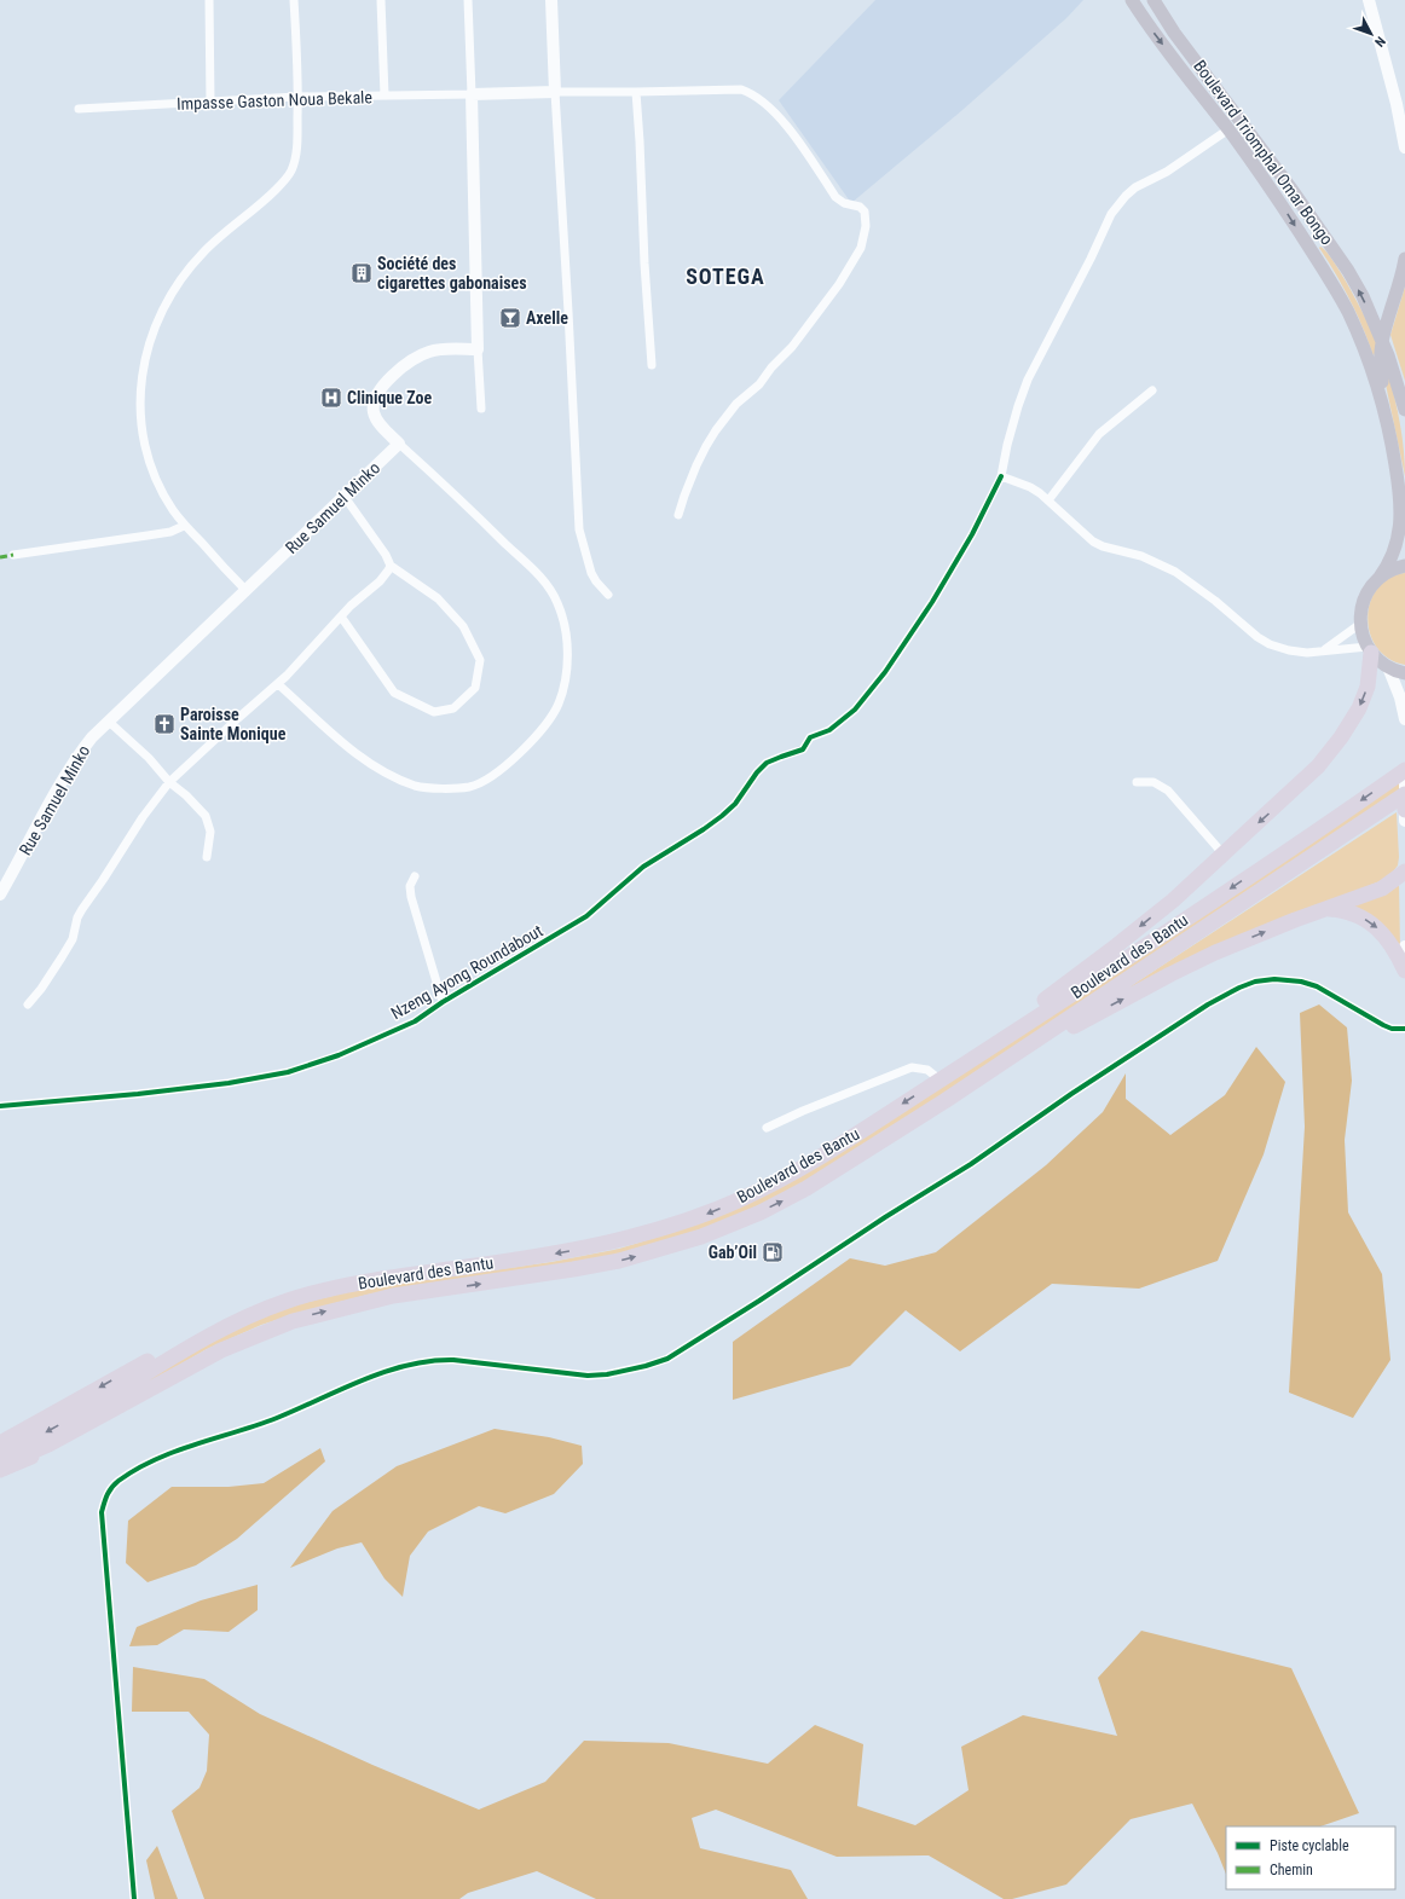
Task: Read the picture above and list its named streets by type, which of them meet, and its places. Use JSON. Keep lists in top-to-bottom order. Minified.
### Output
{"streets":{"highway":["Boulevard des Bantu"],"main road":["Boulevard Triomphal Omar Bongo"],"street":["Impasse Gaston Noua Bekale","Rue Samuel Minko","Nzeng Ayong Roundabout"]},"crossings":[["Boulevard Triomphal Omar Bongo","Nzeng Ayong Roundabout"]],"districts":["SOTEGA"],"places":{"building":["Société des cigarettes gabonaises"],"bar":["Axelle"],"hospital":["Clinique Zoe"],"church":["Paroisse Sainte Monique"],"fuel station":["Gab’Oil"]},"legend":["Piste cyclable","Chemin"],"north":"bottom right"}
